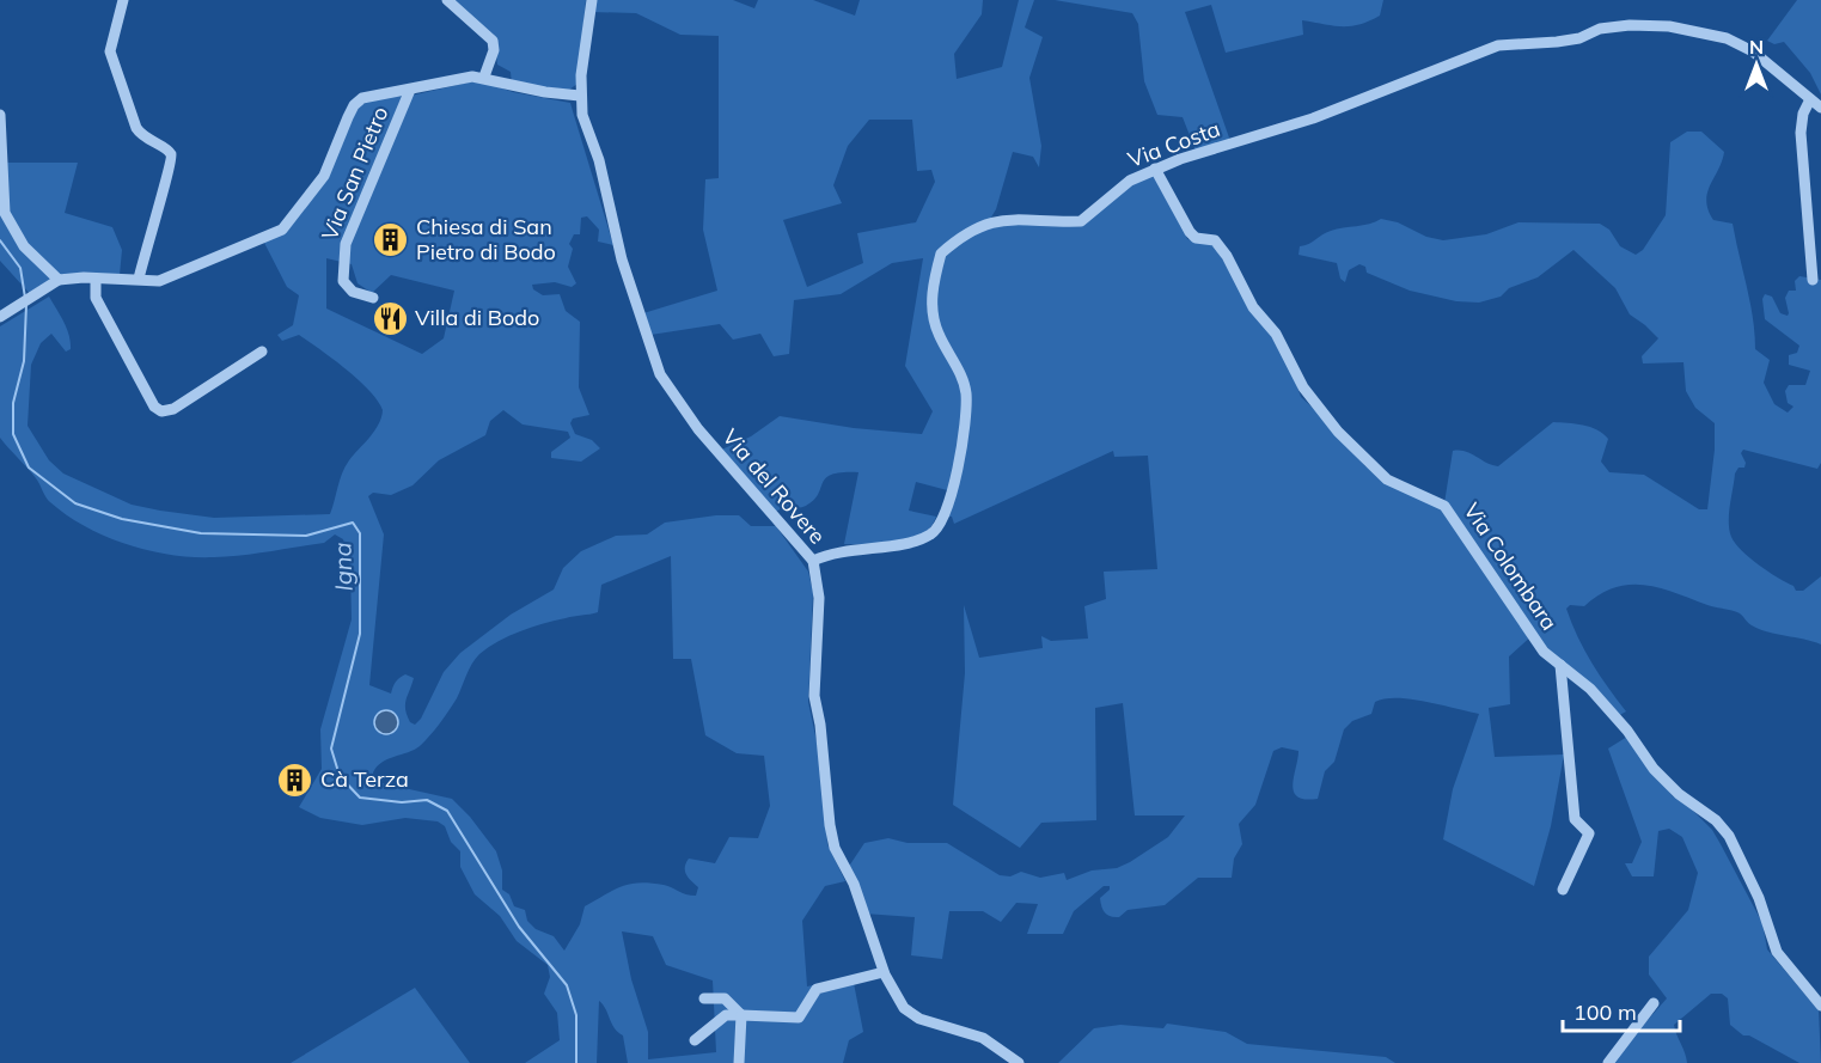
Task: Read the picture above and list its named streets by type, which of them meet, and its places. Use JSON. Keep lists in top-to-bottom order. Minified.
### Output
{"streets":{"street":["Via Costa","Via San Pietro","Via del Rovere","Via Colombara"]},"crossings":[["Via Costa","Via del Rovere"],["Via Costa","Via Colombara"],["Via San Pietro","Via del Rovere"]],"water":["Igna"],"places":{"building":["Chiesa di San Pietro di Bodo","Cà Terza"],"restaurant":["Villa di Bodo"]},"scale_bar":"100 m","north":"top"}
